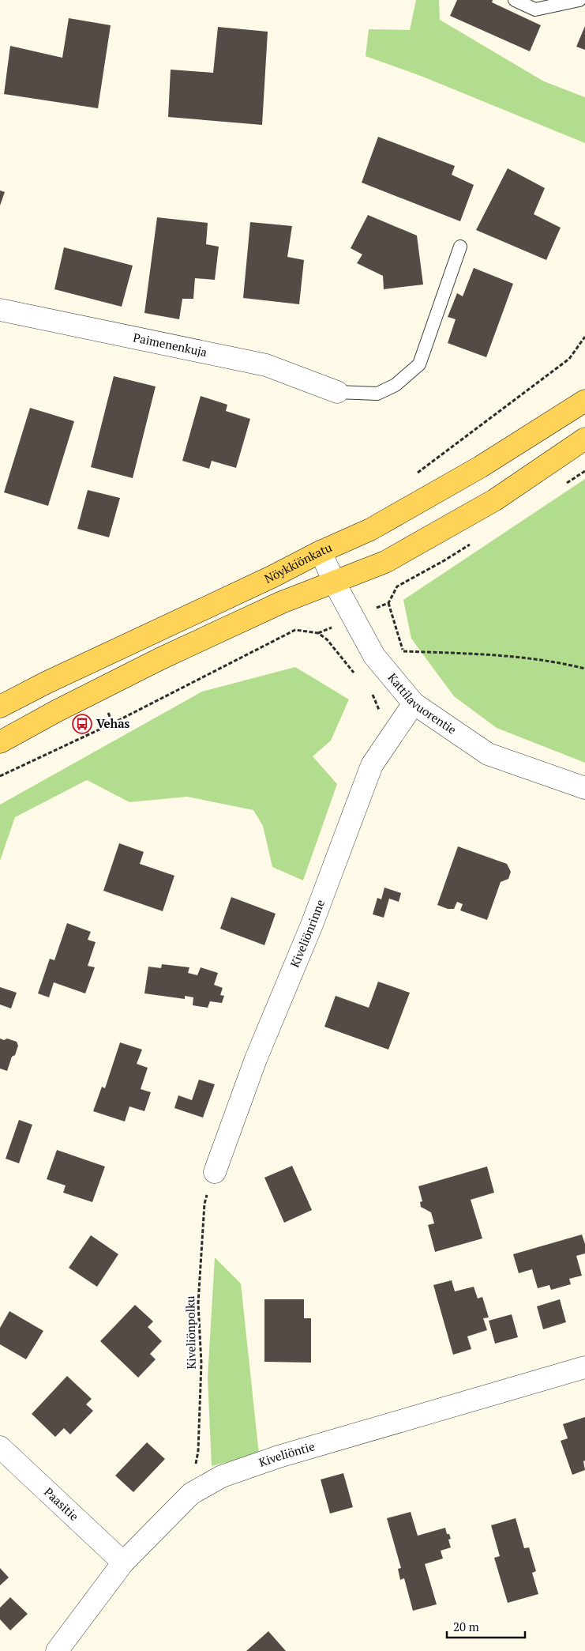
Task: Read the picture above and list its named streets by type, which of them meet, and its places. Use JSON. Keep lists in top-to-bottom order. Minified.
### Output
{"streets":{"main road":["Nöykkiönkatu"],"street":["Paimenenkuja","Kattilavuorentie","Kiveliönrinne","Kiveliöntie","Paasitie"],"path":["Kiveliönpolku"]},"crossings":[["Nöykkiönkatu","Kattilavuorentie"],["Kattilavuorentie","Kiveliönrinne"],["Kiveliönrinne","Kiveliönpolku"],["Kiveliönpolku","Kiveliöntie"],["Kiveliöntie","Paasitie"]],"places":{"bus stop":["Vehas"]},"scale_bar":"20 m"}
